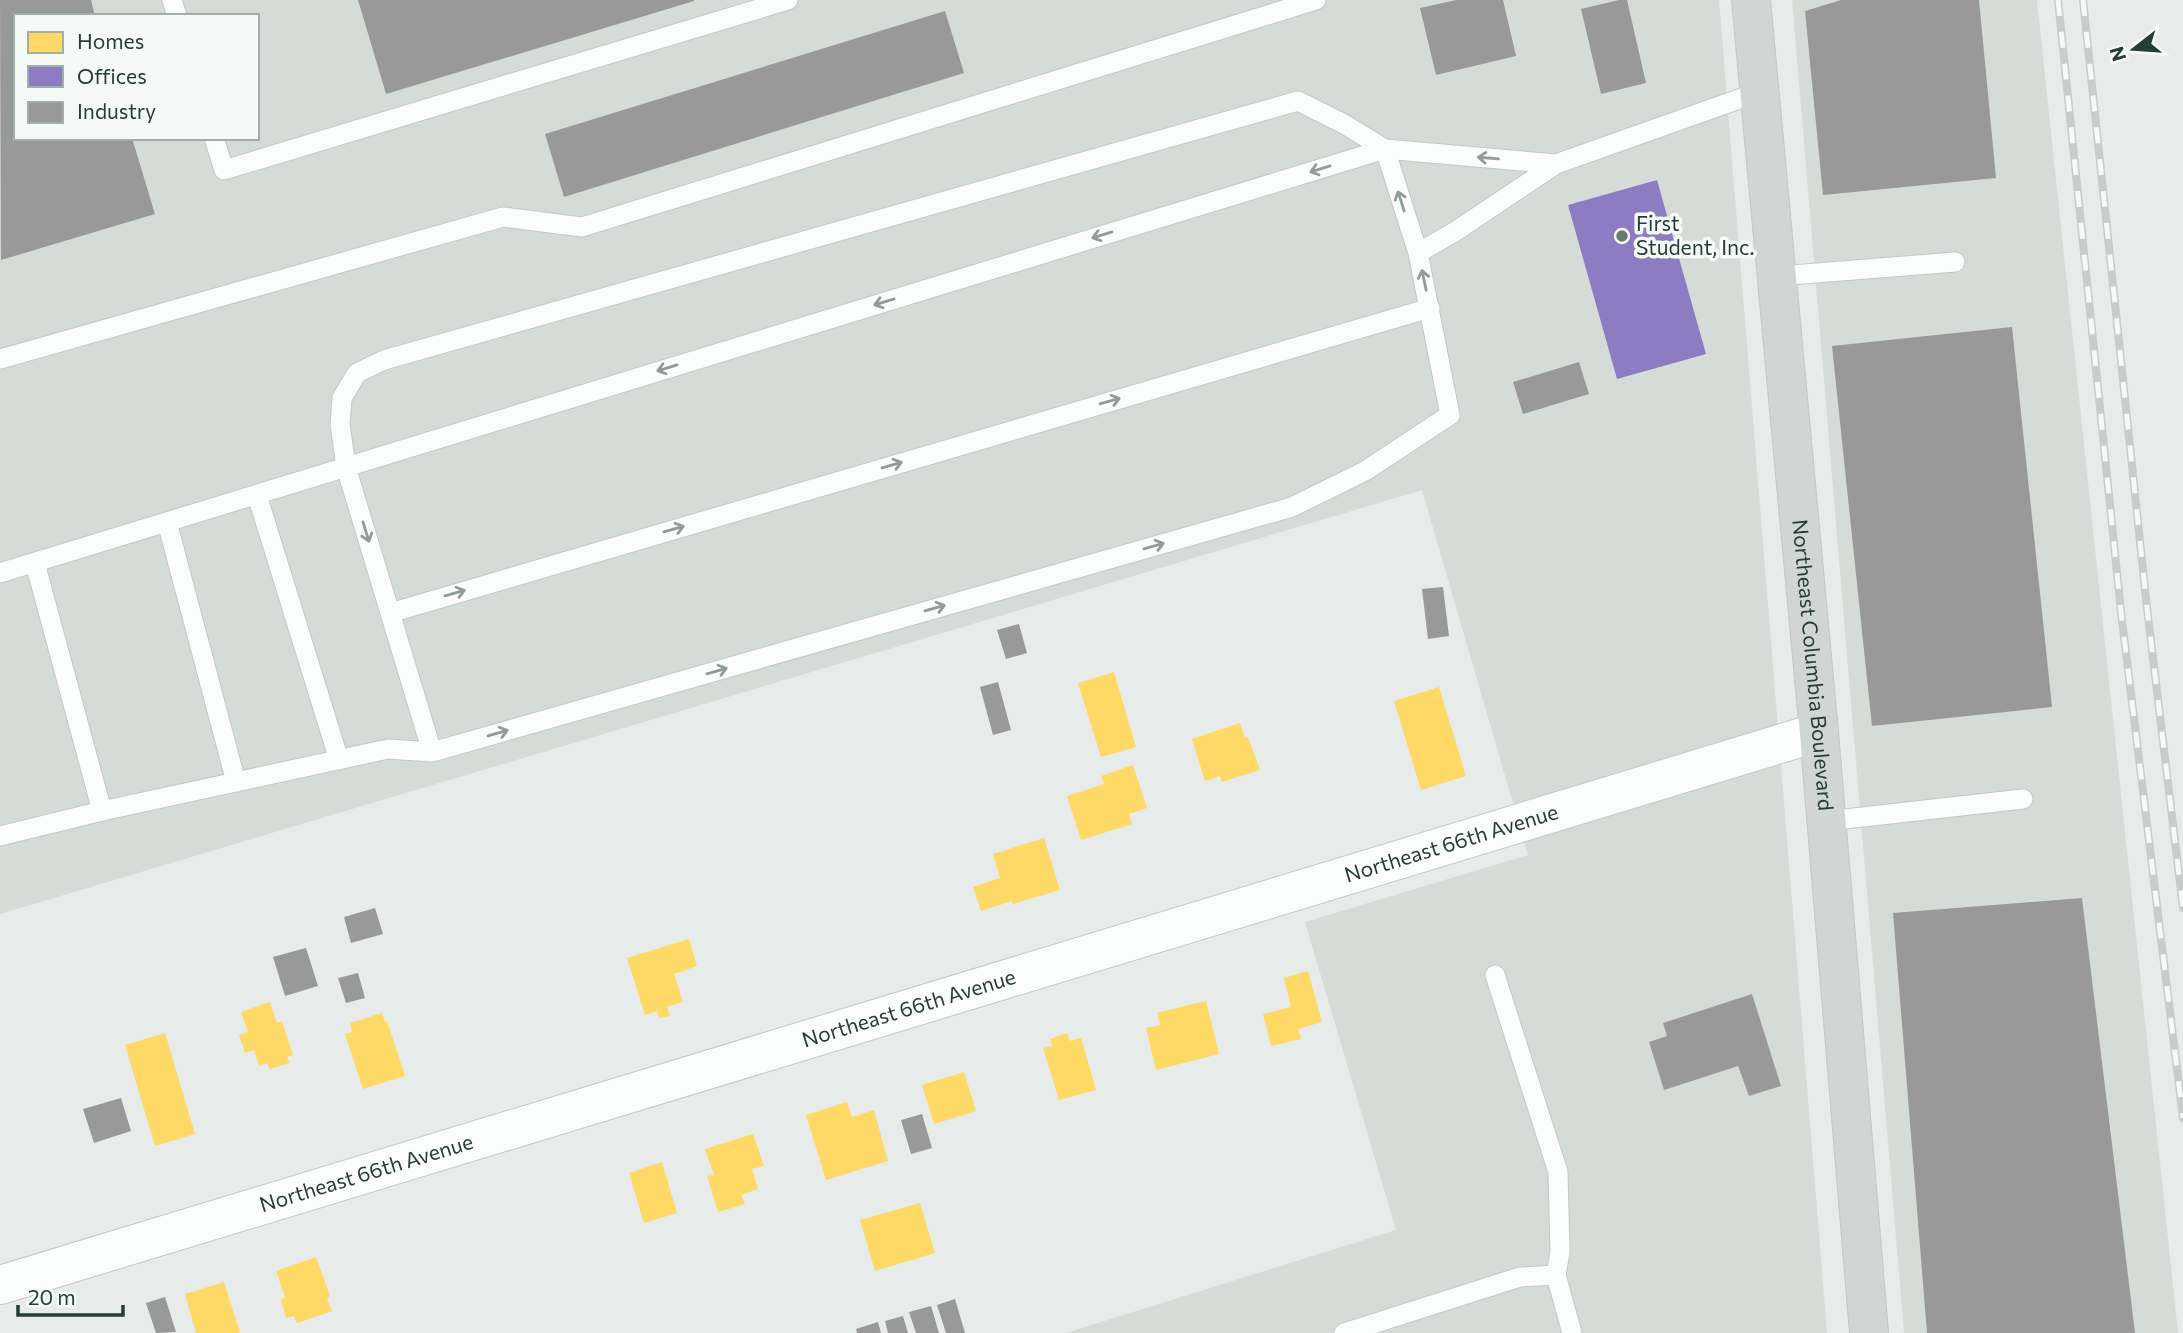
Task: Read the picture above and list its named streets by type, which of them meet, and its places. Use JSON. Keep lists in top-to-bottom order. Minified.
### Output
{"streets":{"main road":["Northeast Columbia Boulevard"],"street":["Northeast 66th Avenue"]},"crossings":[["Northeast Columbia Boulevard","Northeast 66th Avenue"]],"places":["First Student, Inc."],"legend":["Homes","Offices","Industry"],"scale_bar":"20 m","north":"left"}
